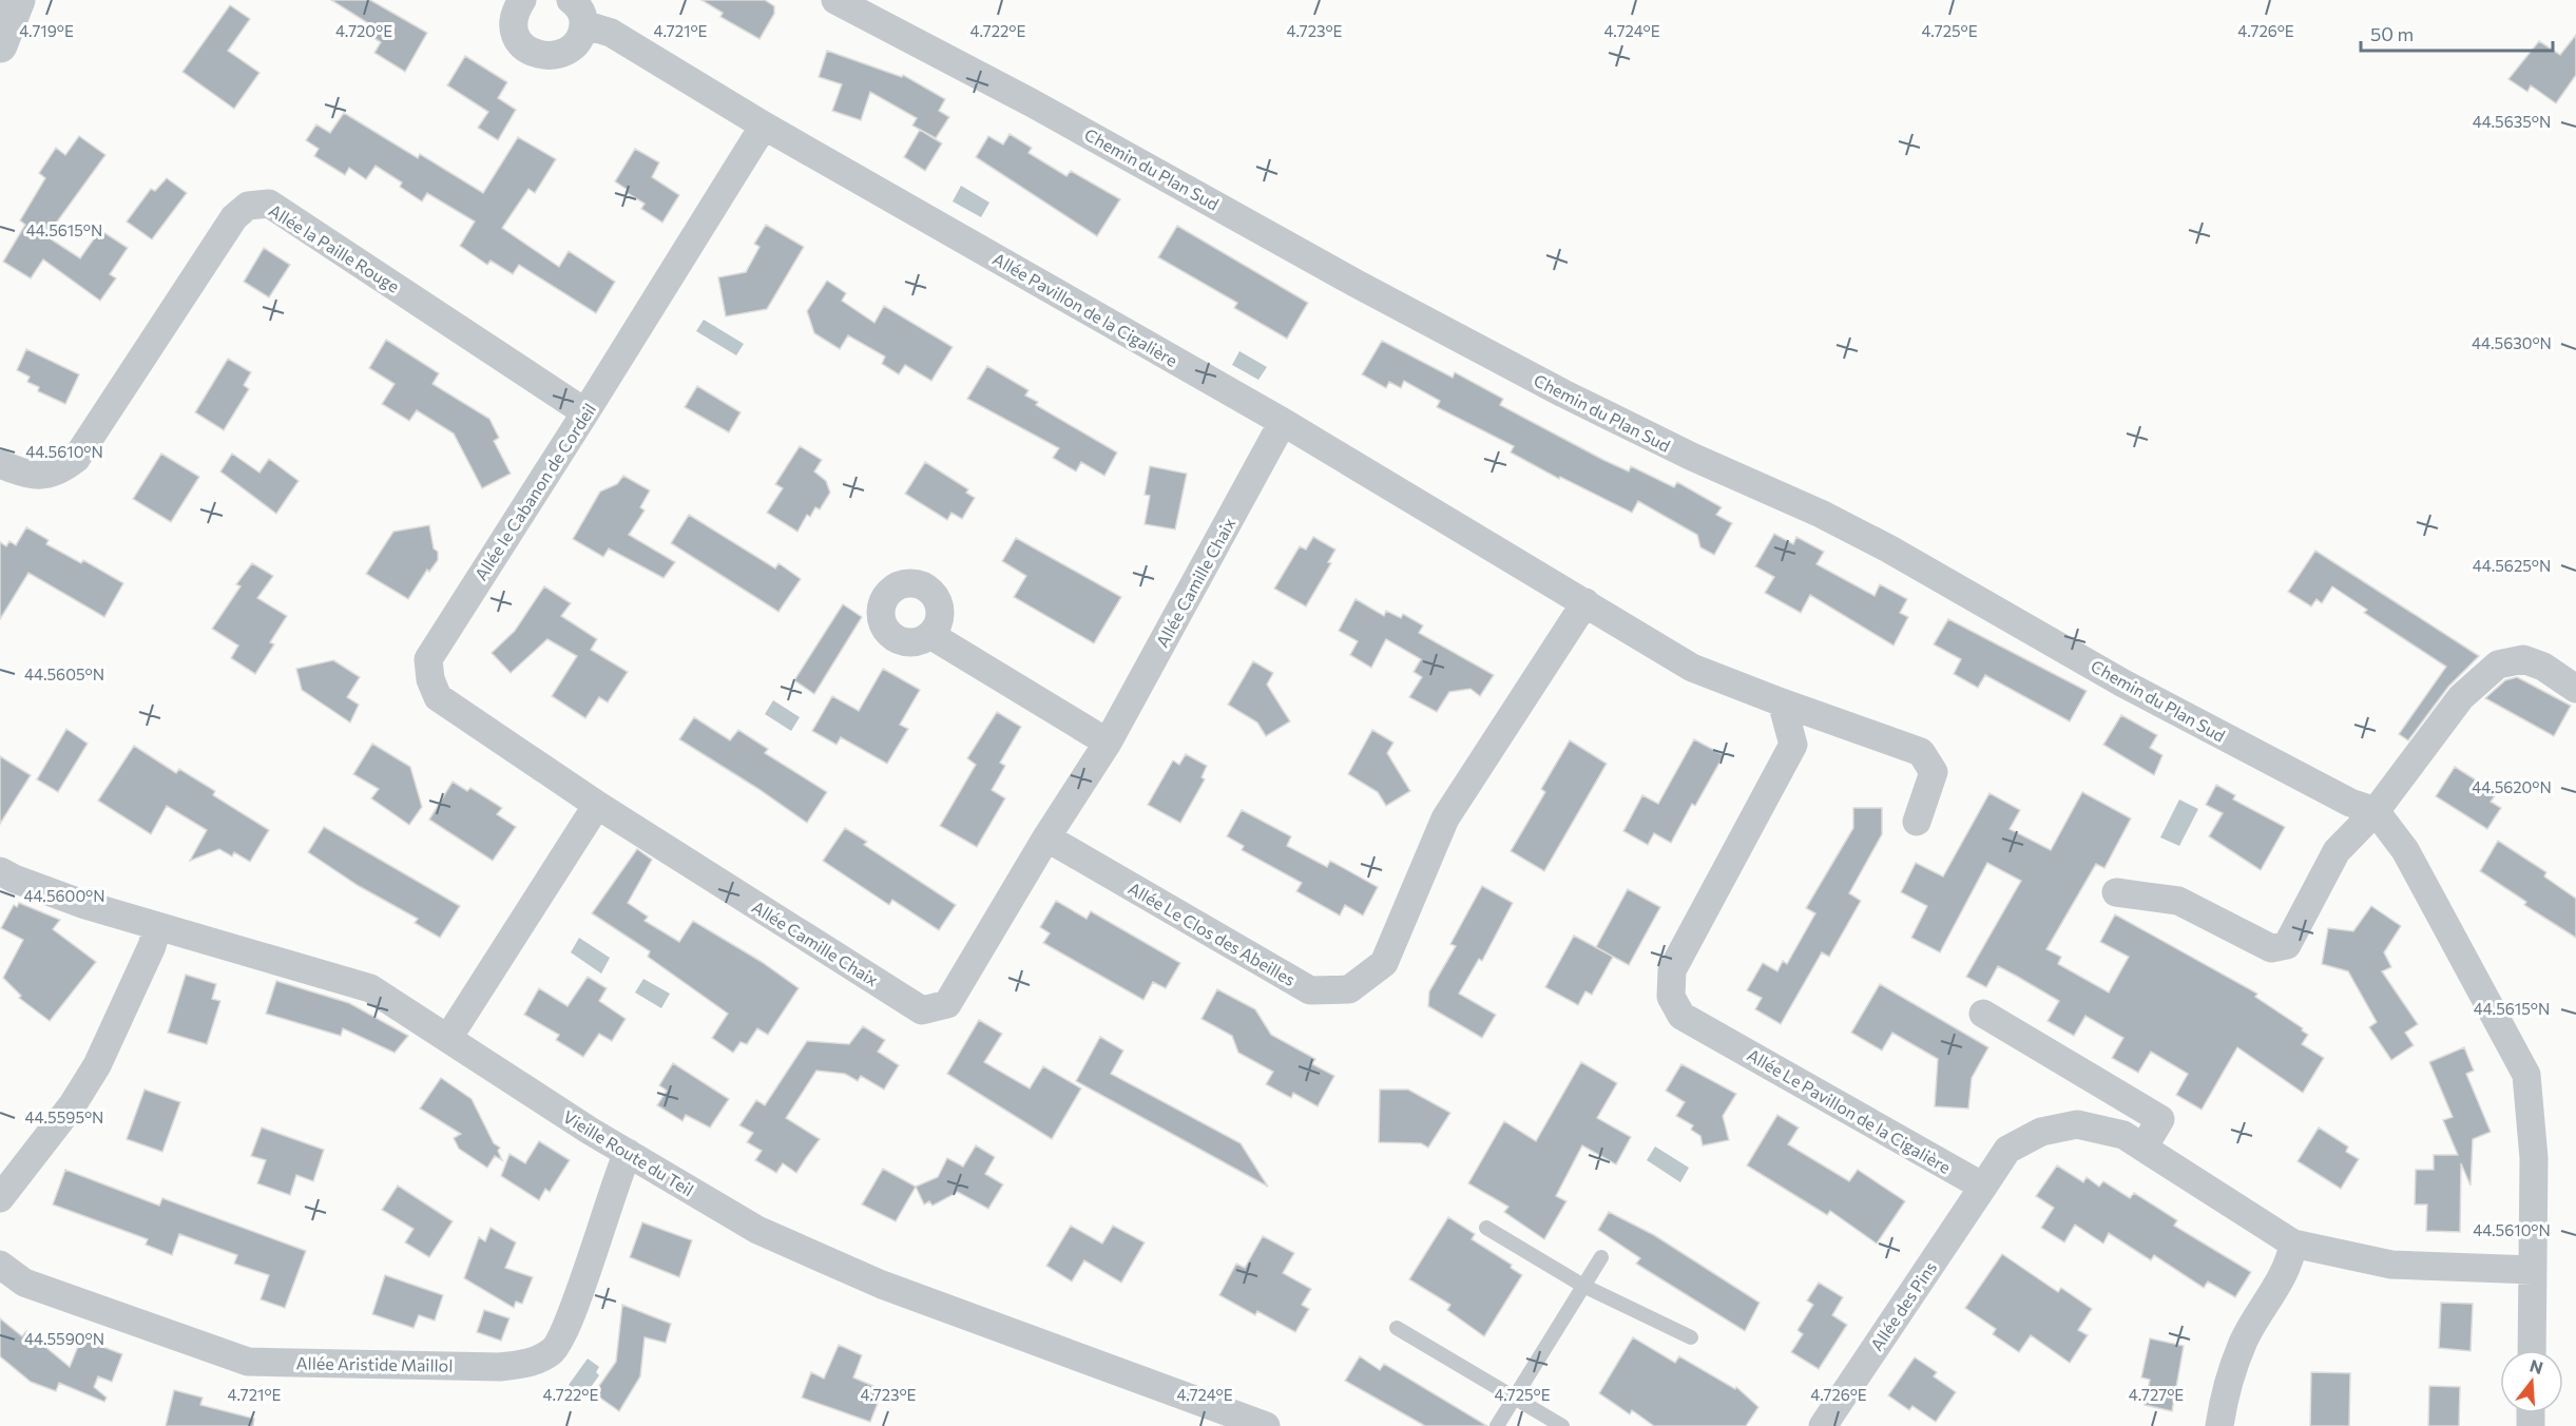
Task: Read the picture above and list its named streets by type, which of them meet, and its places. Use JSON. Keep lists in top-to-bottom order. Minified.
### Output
{"streets":{"street":["Chemin du Plan Sud","Allée la Paille Rouge","Allée Pavillon de la Cigalière","Allée le Cabanon de Cordeil","Allée Camille Chaix","Allée Le Clos des Abeilles","Allée Le Pavillon de la Cigalière","Vieille Route du Teil","Allée des Pins","Allée Aristide Maillol"]},"crossings":[["Allée la Paille Rouge","Allée le Cabanon de Cordeil"],["Allée Pavillon de la Cigalière","Allée le Cabanon de Cordeil"],["Allée Pavillon de la Cigalière","Allée Camille Chaix"],["Allée Pavillon de la Cigalière","Allée Le Clos des Abeilles"],["Allée le Cabanon de Cordeil","Allée Camille Chaix"],["Allée Camille Chaix","Allée Le Clos des Abeilles"],["Allée Le Pavillon de la Cigalière","Allée des Pins"],["Vieille Route du Teil","Allée Aristide Maillol"]],"scale_bar":"50 m","north":"top","coordinates":["4.719°E","4.720°E","4.721°E","4.722°E","4.723°E","4.724°E","4.725°E","4.726°E","44.5635°N","44.5615°N","44.5630°N","44.5610°N","44.5625°N","44.5605°N","44.5620°N","44.5600°N","44.5595°N","44.5590°N","4.727°E"]}
